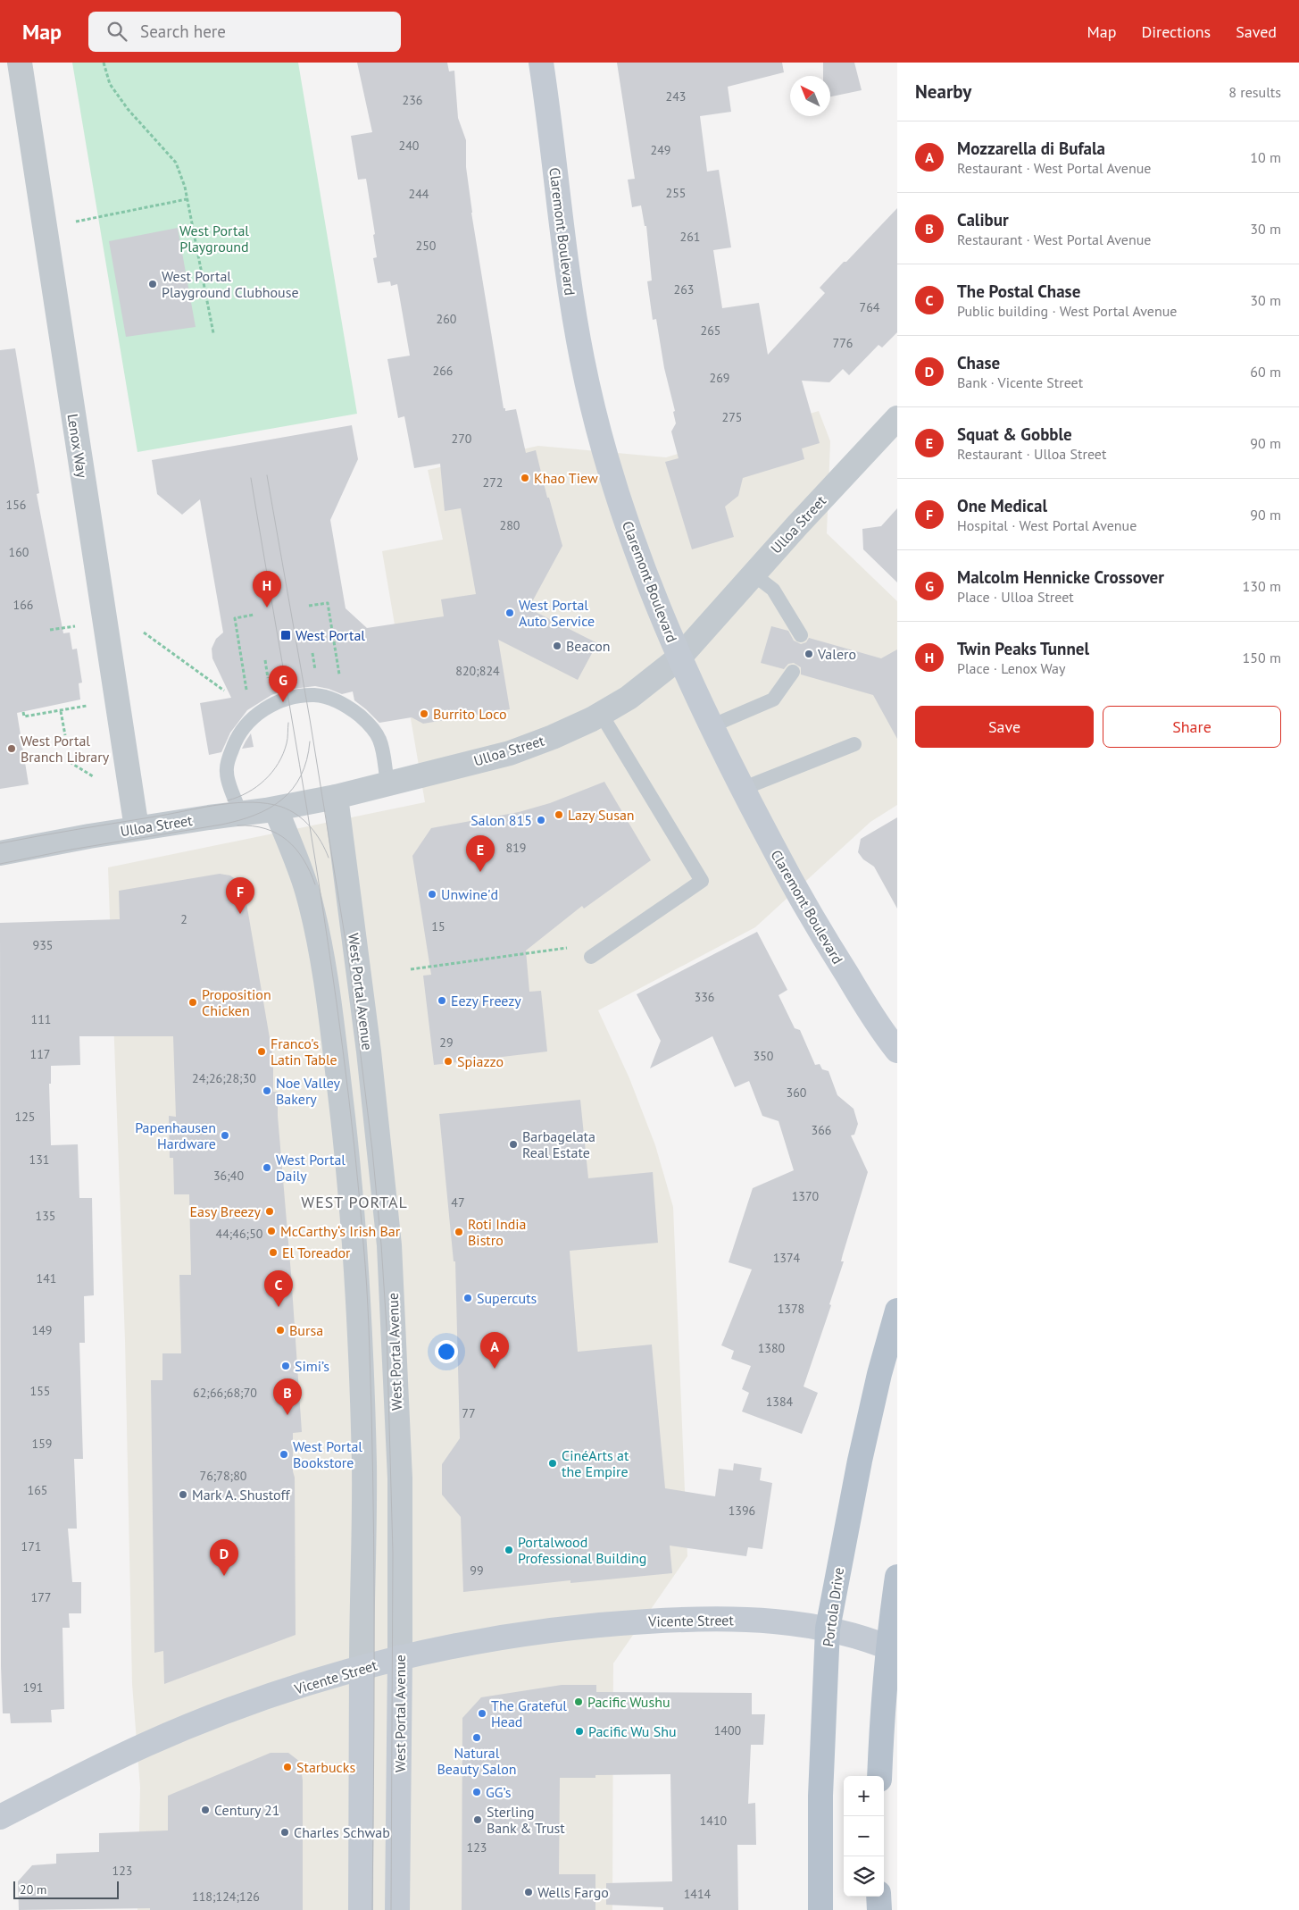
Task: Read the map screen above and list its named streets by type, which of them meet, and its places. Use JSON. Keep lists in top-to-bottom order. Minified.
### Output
{"streets":{"main road":["Portola Drive"],"street":["Claremont Boulevard","Lenox Way","Ulloa Street","West Portal Avenue","Vicente Street"]},"crossings":[["Claremont Boulevard","Ulloa Street"],["Lenox Way","Ulloa Street"],["Ulloa Street","West Portal Avenue"],["West Portal Avenue","Vicente Street"],["Portola Drive","Vicente Street"]],"districts":["WEST PORTAL"],"parks":["West Portal Playground"],"places":{"other":["West Portal Playground Clubhouse","Khao Tiew","West Portal Auto Service","Beacon","Valero","Burrito Loco","West Portal Branch Library","Lazy Susan","Salon 815","Unwine'd","Eezy Freezy","Proposition Chicken","Franco's Latin Table","Spiazzo","Noe Valley Bakery","Papenhausen Hardware","Barbagelata Real Estate","West Portal Daily","Easy Breezy","McCarthy‘s Irish Bar","Roti India Bistro","El Toreador","Supercuts","Bursa","Simi’s","West Portal Bookstore","CinéArts at the Empire","Mark A. Shustoff","Portalwood Professional Building","Pacific Wushu","The Grateful Head","Pacific Wu Shu","Natural Beauty Salon","Starbucks","GG’s","Century 21","Sterling Bank & Trust","Charles Schwab","Wells Fargo"],"transit":["West Portal"]},"house_numbers":["243","236","240","249","255","244","261","250","263","764","260","265","776","266","269","275","270","272","156","280","160","166","820;824","819","2","15","935","336","111","29","117","350","24;26;28;30","360","125","366","131","36;40","1370","47","135","44;46;50","1374","141","1378","149","1380","155","62;66;68;70","1384","77","159","76;78;80","165","1396","171","99","177","191","1400","1410","123","123","1414","118;124;126"],"scale_bar":"20 m","north":"top left","page":{"header":"Map","search":"Search here","nav":["Map","Directions","Saved"],"heading":["Nearby","8 results"],"list":[{"mark":"A","name":"Mozzarella di Bufala","note":"Restaurant · West Portal Avenue","value":"10 m"},{"mark":"B","name":"Calibur","note":"Restaurant · West Portal Avenue","value":"30 m"},{"mark":"C","name":"The Postal Chase","note":"Public building · West Portal Avenue","value":"30 m"},{"mark":"D","name":"Chase","note":"Bank · Vicente Street","value":"60 m"},{"mark":"E","name":"Squat & Gobble","note":"Restaurant · Ulloa Street","value":"90 m"},{"mark":"F","name":"One Medical","note":"Hospital · West Portal Avenue","value":"90 m"},{"mark":"G","name":"Malcolm Hennicke Crossover","note":"Place · Ulloa Street","value":"130 m"},{"mark":"H","name":"Twin Peaks Tunnel","note":"Place · Lenox Way","value":"150 m"}],"pins":["H","G","E","F","C","A","B","D"],"buttons":["Save","Share"],"map_buttons":["+","−"],"scale":"20 m"}}
